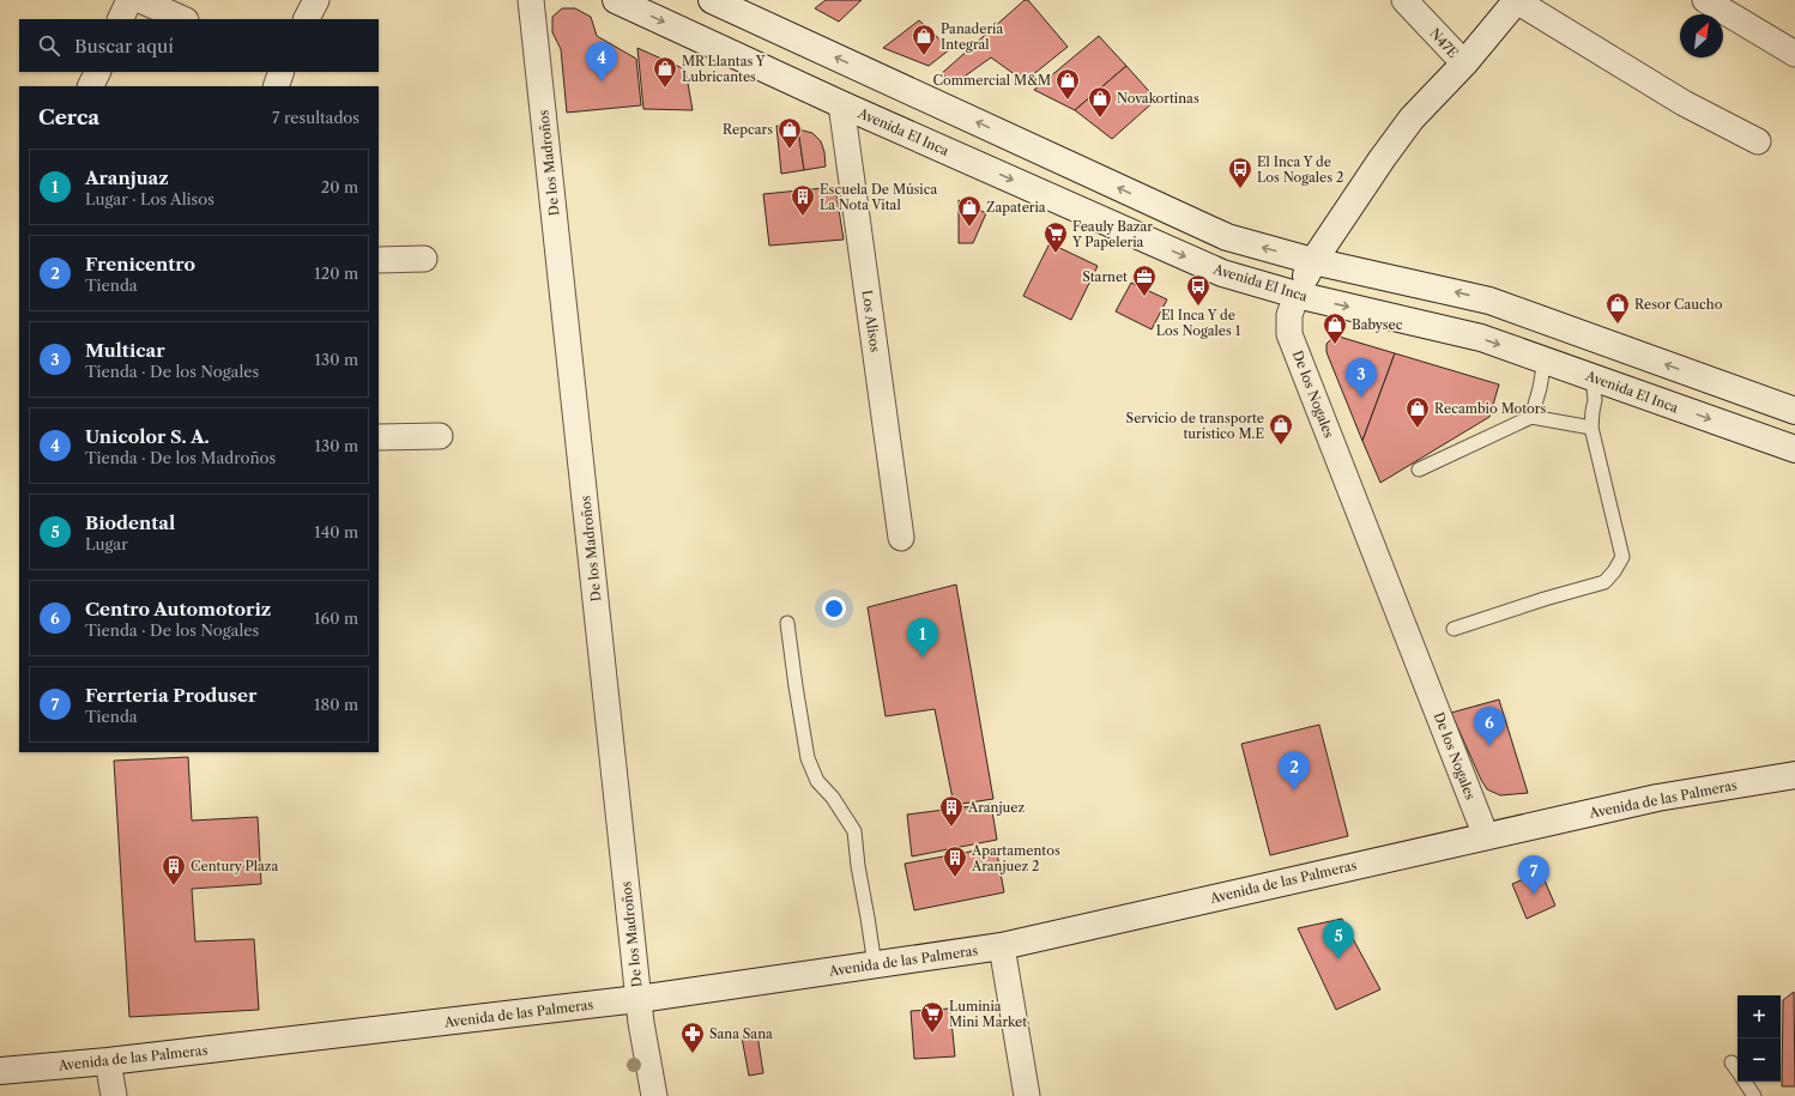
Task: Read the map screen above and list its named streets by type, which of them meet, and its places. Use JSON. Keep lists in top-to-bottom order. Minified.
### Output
{"streets":{"main road":["Avenida El Inca","De los Nogales","Avenida de las Palmeras"],"street":["N47E","De los Madroños","Los Alisos"]},"crossings":[["N47E","De los Nogales"],["Avenida El Inca","Los Alisos"],["Avenida El Inca","De los Nogales"],["De los Madroños","Avenida de las Palmeras"],["De los Nogales","Avenida de las Palmeras"]],"places":{"shop":["Panadería Integral","MR Llantas Y Lubricantes","Commercial M&M","Novakortinas","Repcars","Zapateria","Resor Caucho","Babysec","Recambio Motors","Servicio de transporte turístico M.E"],"bus stop":["El Inca Y de Los Nogales 2","El Inca Y de Los Nogales 1"],"building":["Escuela De Música La Nota Vital","Aranjuez","Apartamentos Aranjuez 2","Century Plaza"],"supermarket":["Feauly Bazar Y Papeleria","Luminia Mini Market"],"office":["Starnet"],"pharmacy":["Sana Sana"]},"north":"top right","page":{"search":"Buscar aquí","pins":["4","3","1","6","2","7","5"],"heading":["Cerca","7 resultados"],"list":[{"mark":"1","name":"Aranjuaz","note":"Lugar · Los Alisos","value":"20 m"},{"mark":"2","name":"Frenicentro","note":"Tienda","value":"120 m"},{"mark":"3","name":"Multicar","note":"Tienda · De los Nogales","value":"130 m"},{"mark":"4","name":"Unicolor S. A.","note":"Tienda · De los Madroños","value":"130 m"},{"mark":"5","name":"Biodental","note":"Lugar","value":"140 m"},{"mark":"6","name":"Centro Automotoriz","note":"Tienda · De los Nogales","value":"160 m"},{"mark":"7","name":"Ferrteria Produser","note":"Tienda","value":"180 m"}],"map_buttons":["+","−"]}}
